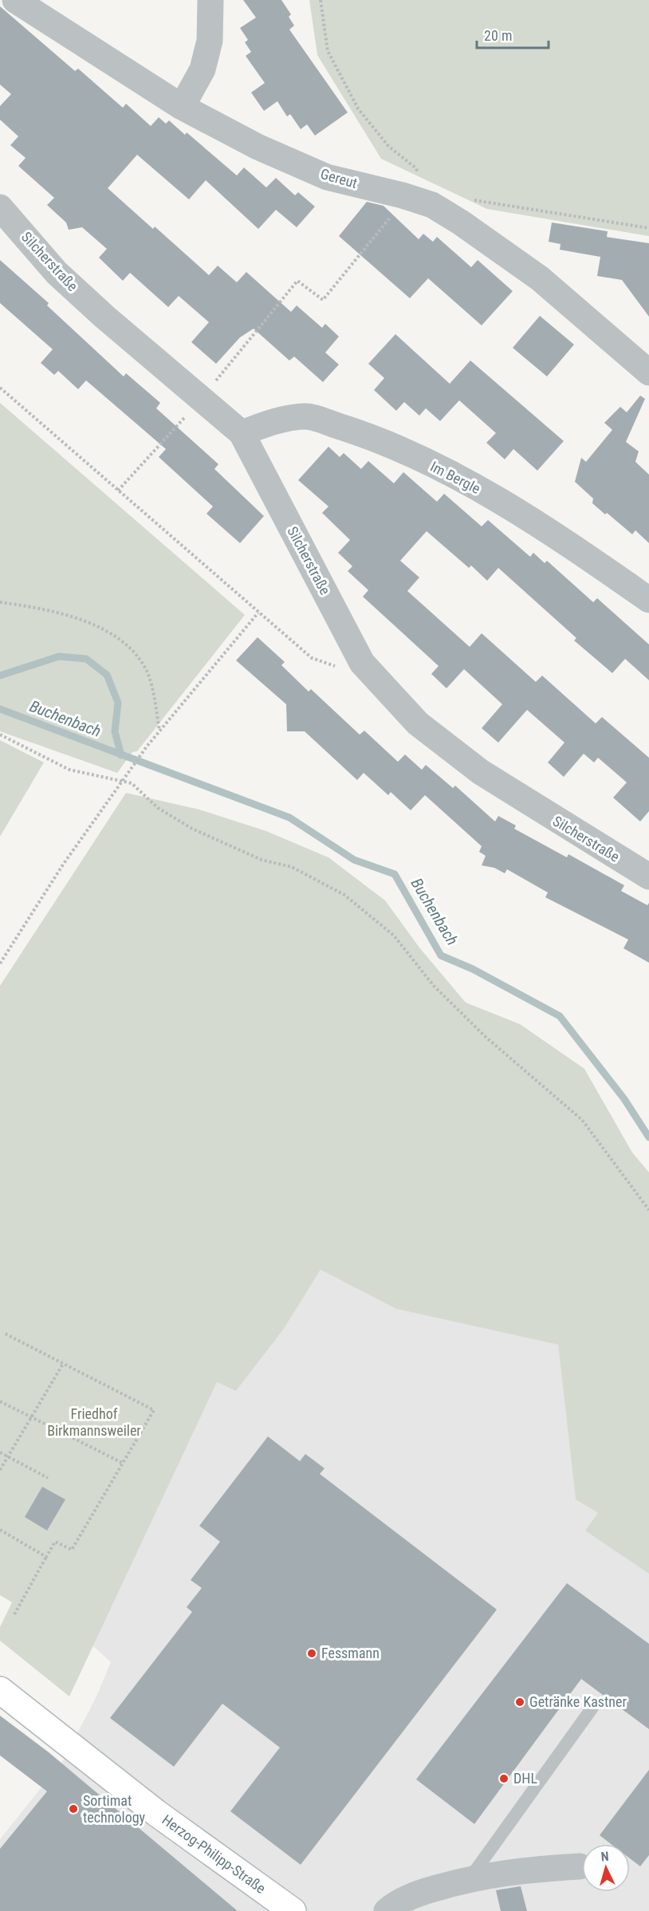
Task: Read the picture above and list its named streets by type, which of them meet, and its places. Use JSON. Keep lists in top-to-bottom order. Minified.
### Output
{"streets":{"street":["Gereut","Silcherstraße","Im Bergle","Herzog-Philipp-Straße"]},"crossings":[["Silcherstraße","Im Bergle"]],"water":["Buchenbach"],"parks":["Friedhof Birkmannsweiler"],"places":["Fessmann","Getränke Kastner","DHL","Sortimat technology"],"scale_bar":"20 m","north":"top"}
